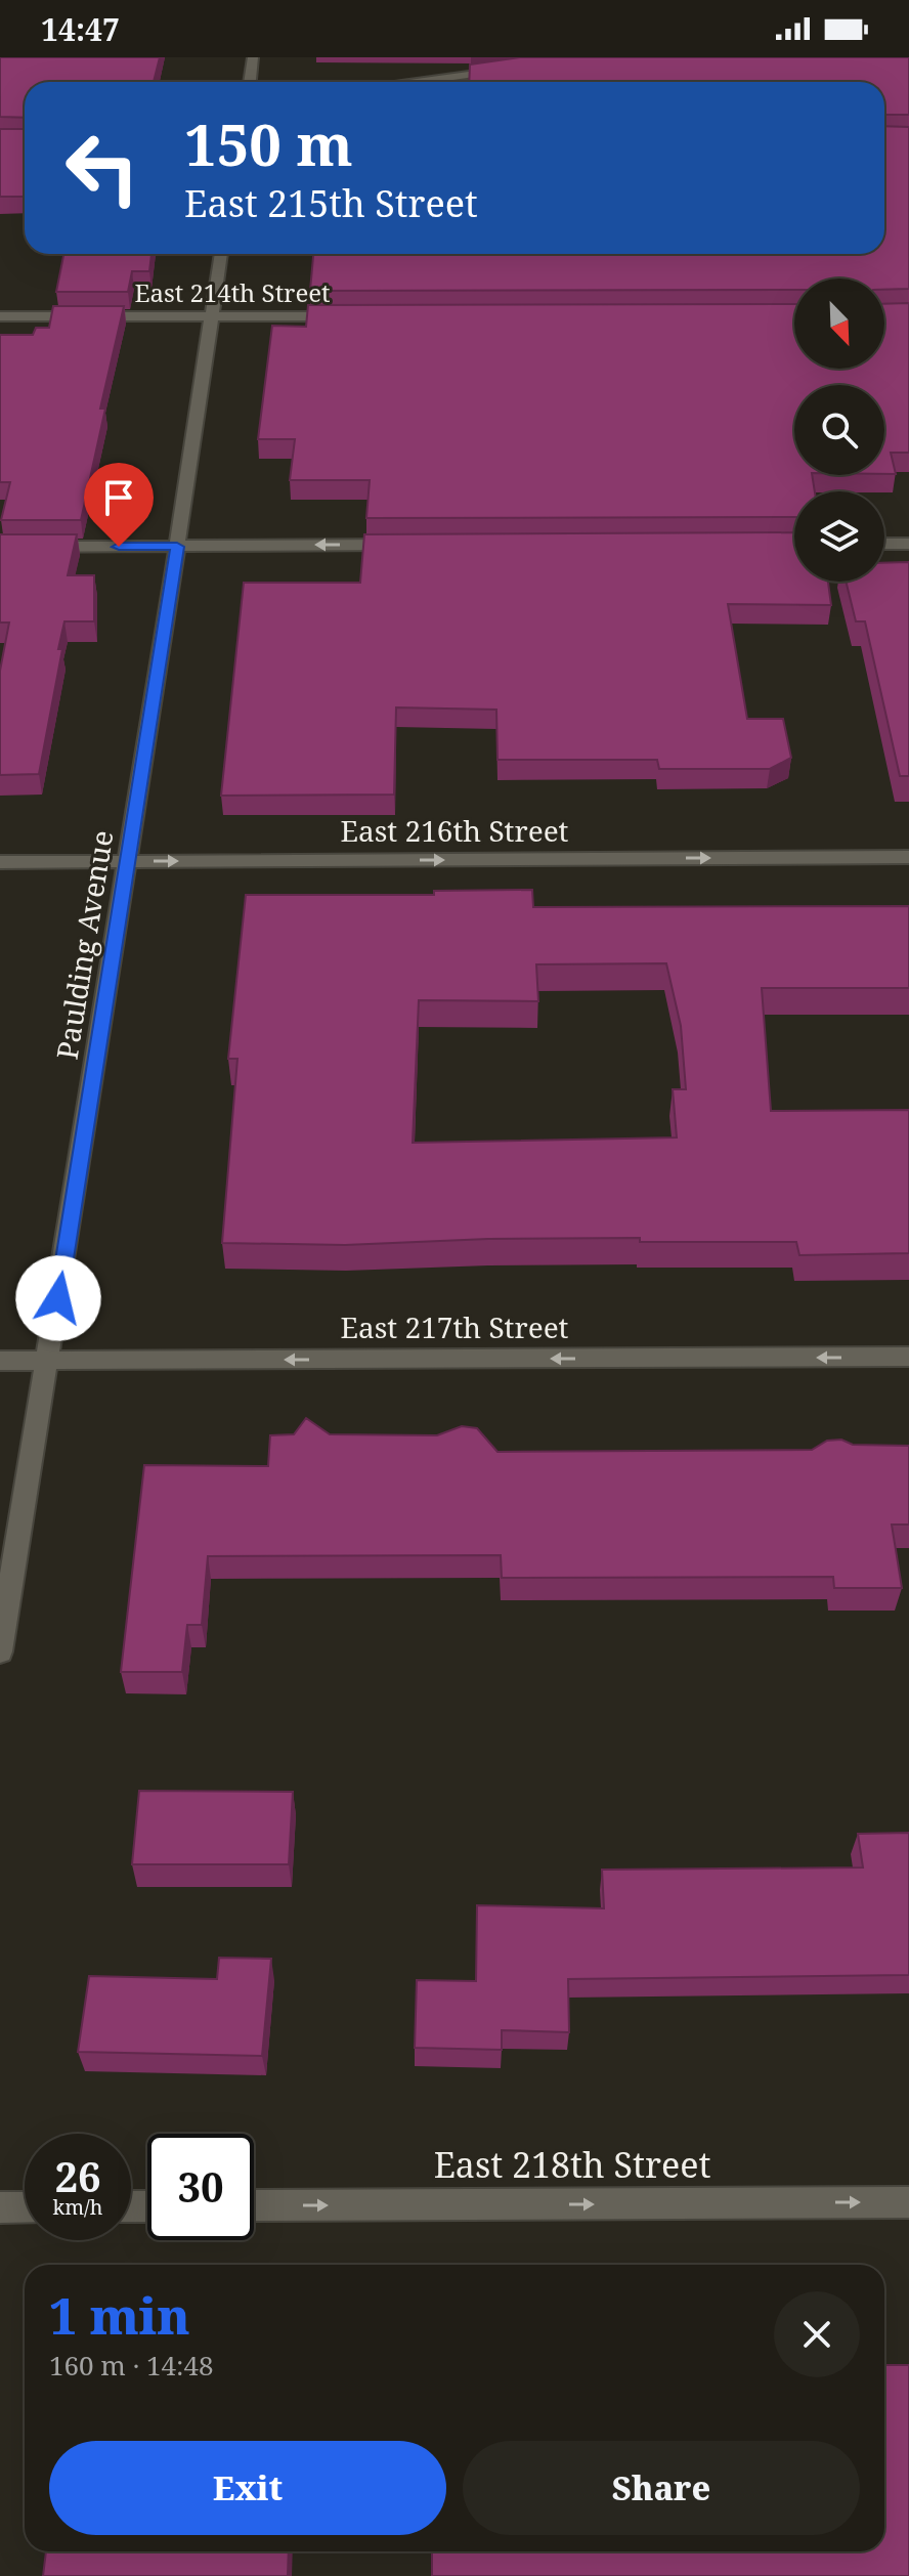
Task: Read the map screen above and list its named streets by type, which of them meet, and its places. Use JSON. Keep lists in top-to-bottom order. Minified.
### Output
{"streets":{"street":["East 214th Street","East 216th Street","Paulding Avenue","East 217th Street","East 218th Street"]},"crossings":[["East 214th Street","Paulding Avenue"],["East 216th Street","Paulding Avenue"],["Paulding Avenue","East 217th Street"]],"one_way":["East 216th Street","East 217th Street","East 218th Street"],"north":"bottom right","page":{"status":"14:47","turn":["150 m","East 215th Street"],"speed":"26 km/h","limit":"30","heading":["1 min","160 m · 14:48"],"buttons":["Exit","Share"]}}
